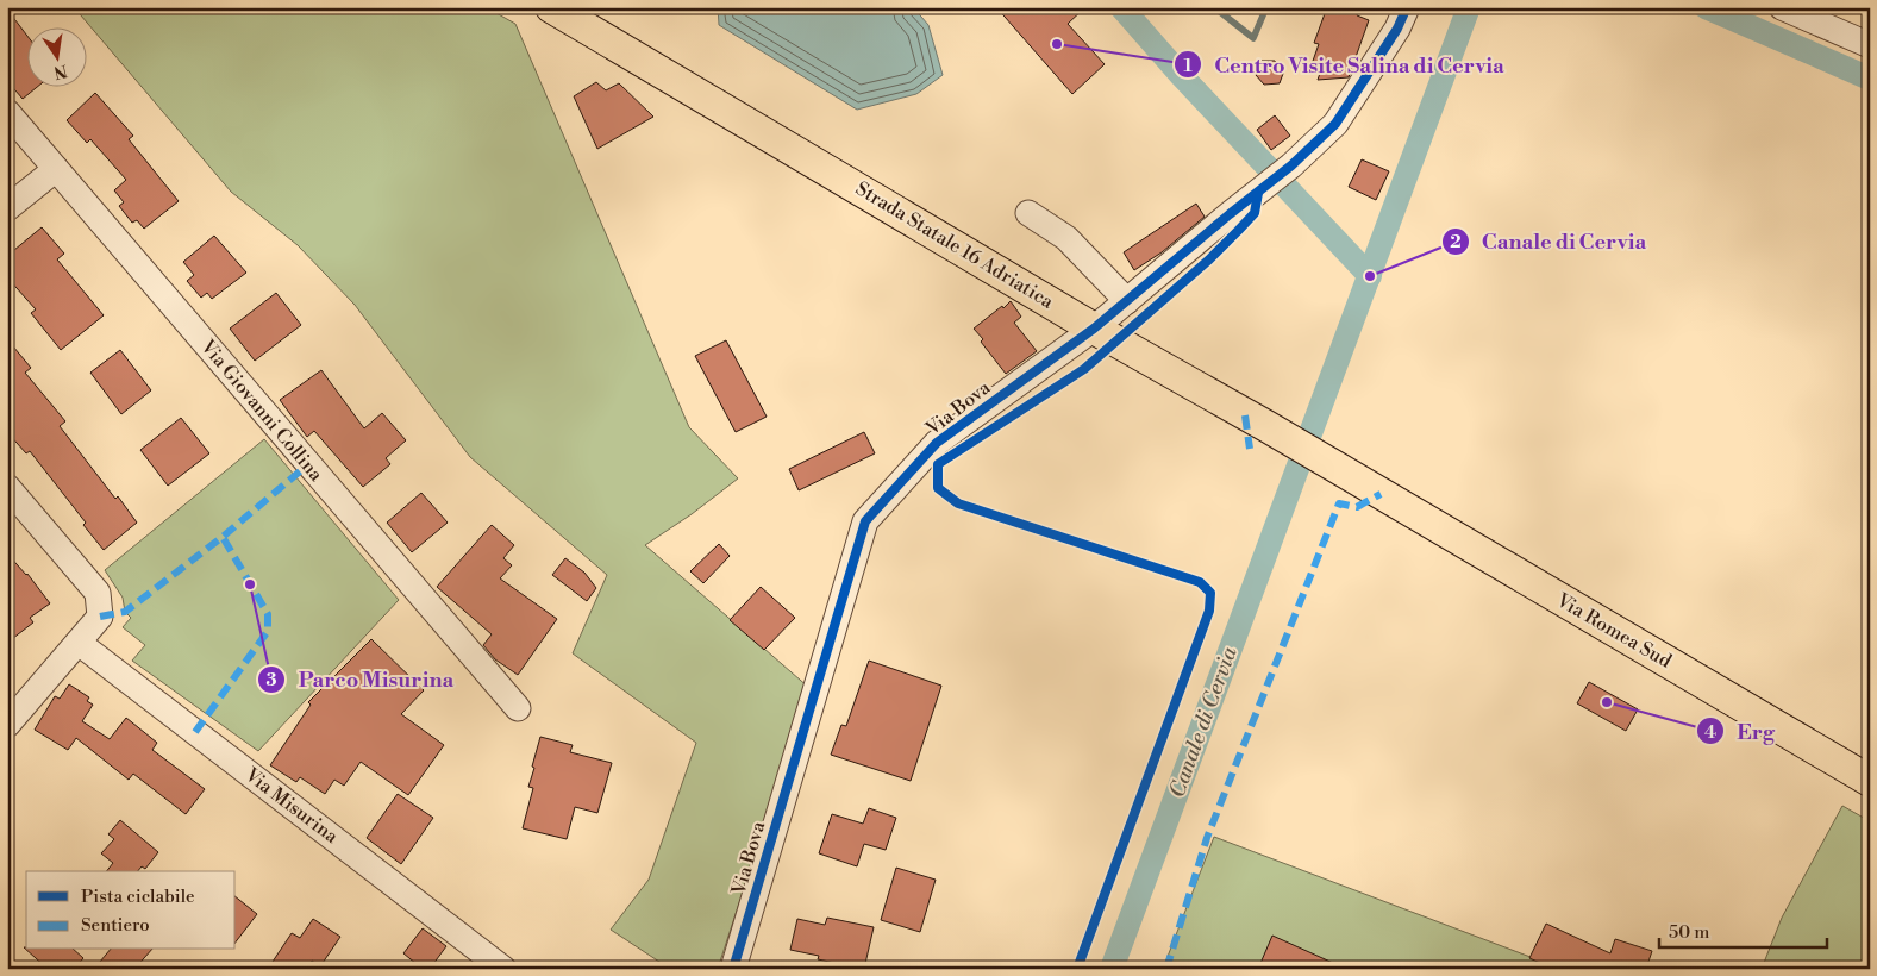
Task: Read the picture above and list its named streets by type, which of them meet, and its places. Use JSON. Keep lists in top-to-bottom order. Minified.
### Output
{"streets":{"main road":["Strada Statale 16 Adriatica","Via Romea Sud"],"street":["Via Bova","Via Giovanni Collina","Via Misurina"]},"crossings":[["Strada Statale 16 Adriatica","Via Bova"],["Strada Statale 16 Adriatica","Via Romea Sud"]],"water":["Canale di Cervia"],"places":["Centro Visite Salina di Cervia","Canale di Cervia","Parco Misurina","Erg"],"legend":["Pista ciclabile","Sentiero"],"scale_bar":"50 m","north":"bottom"}
